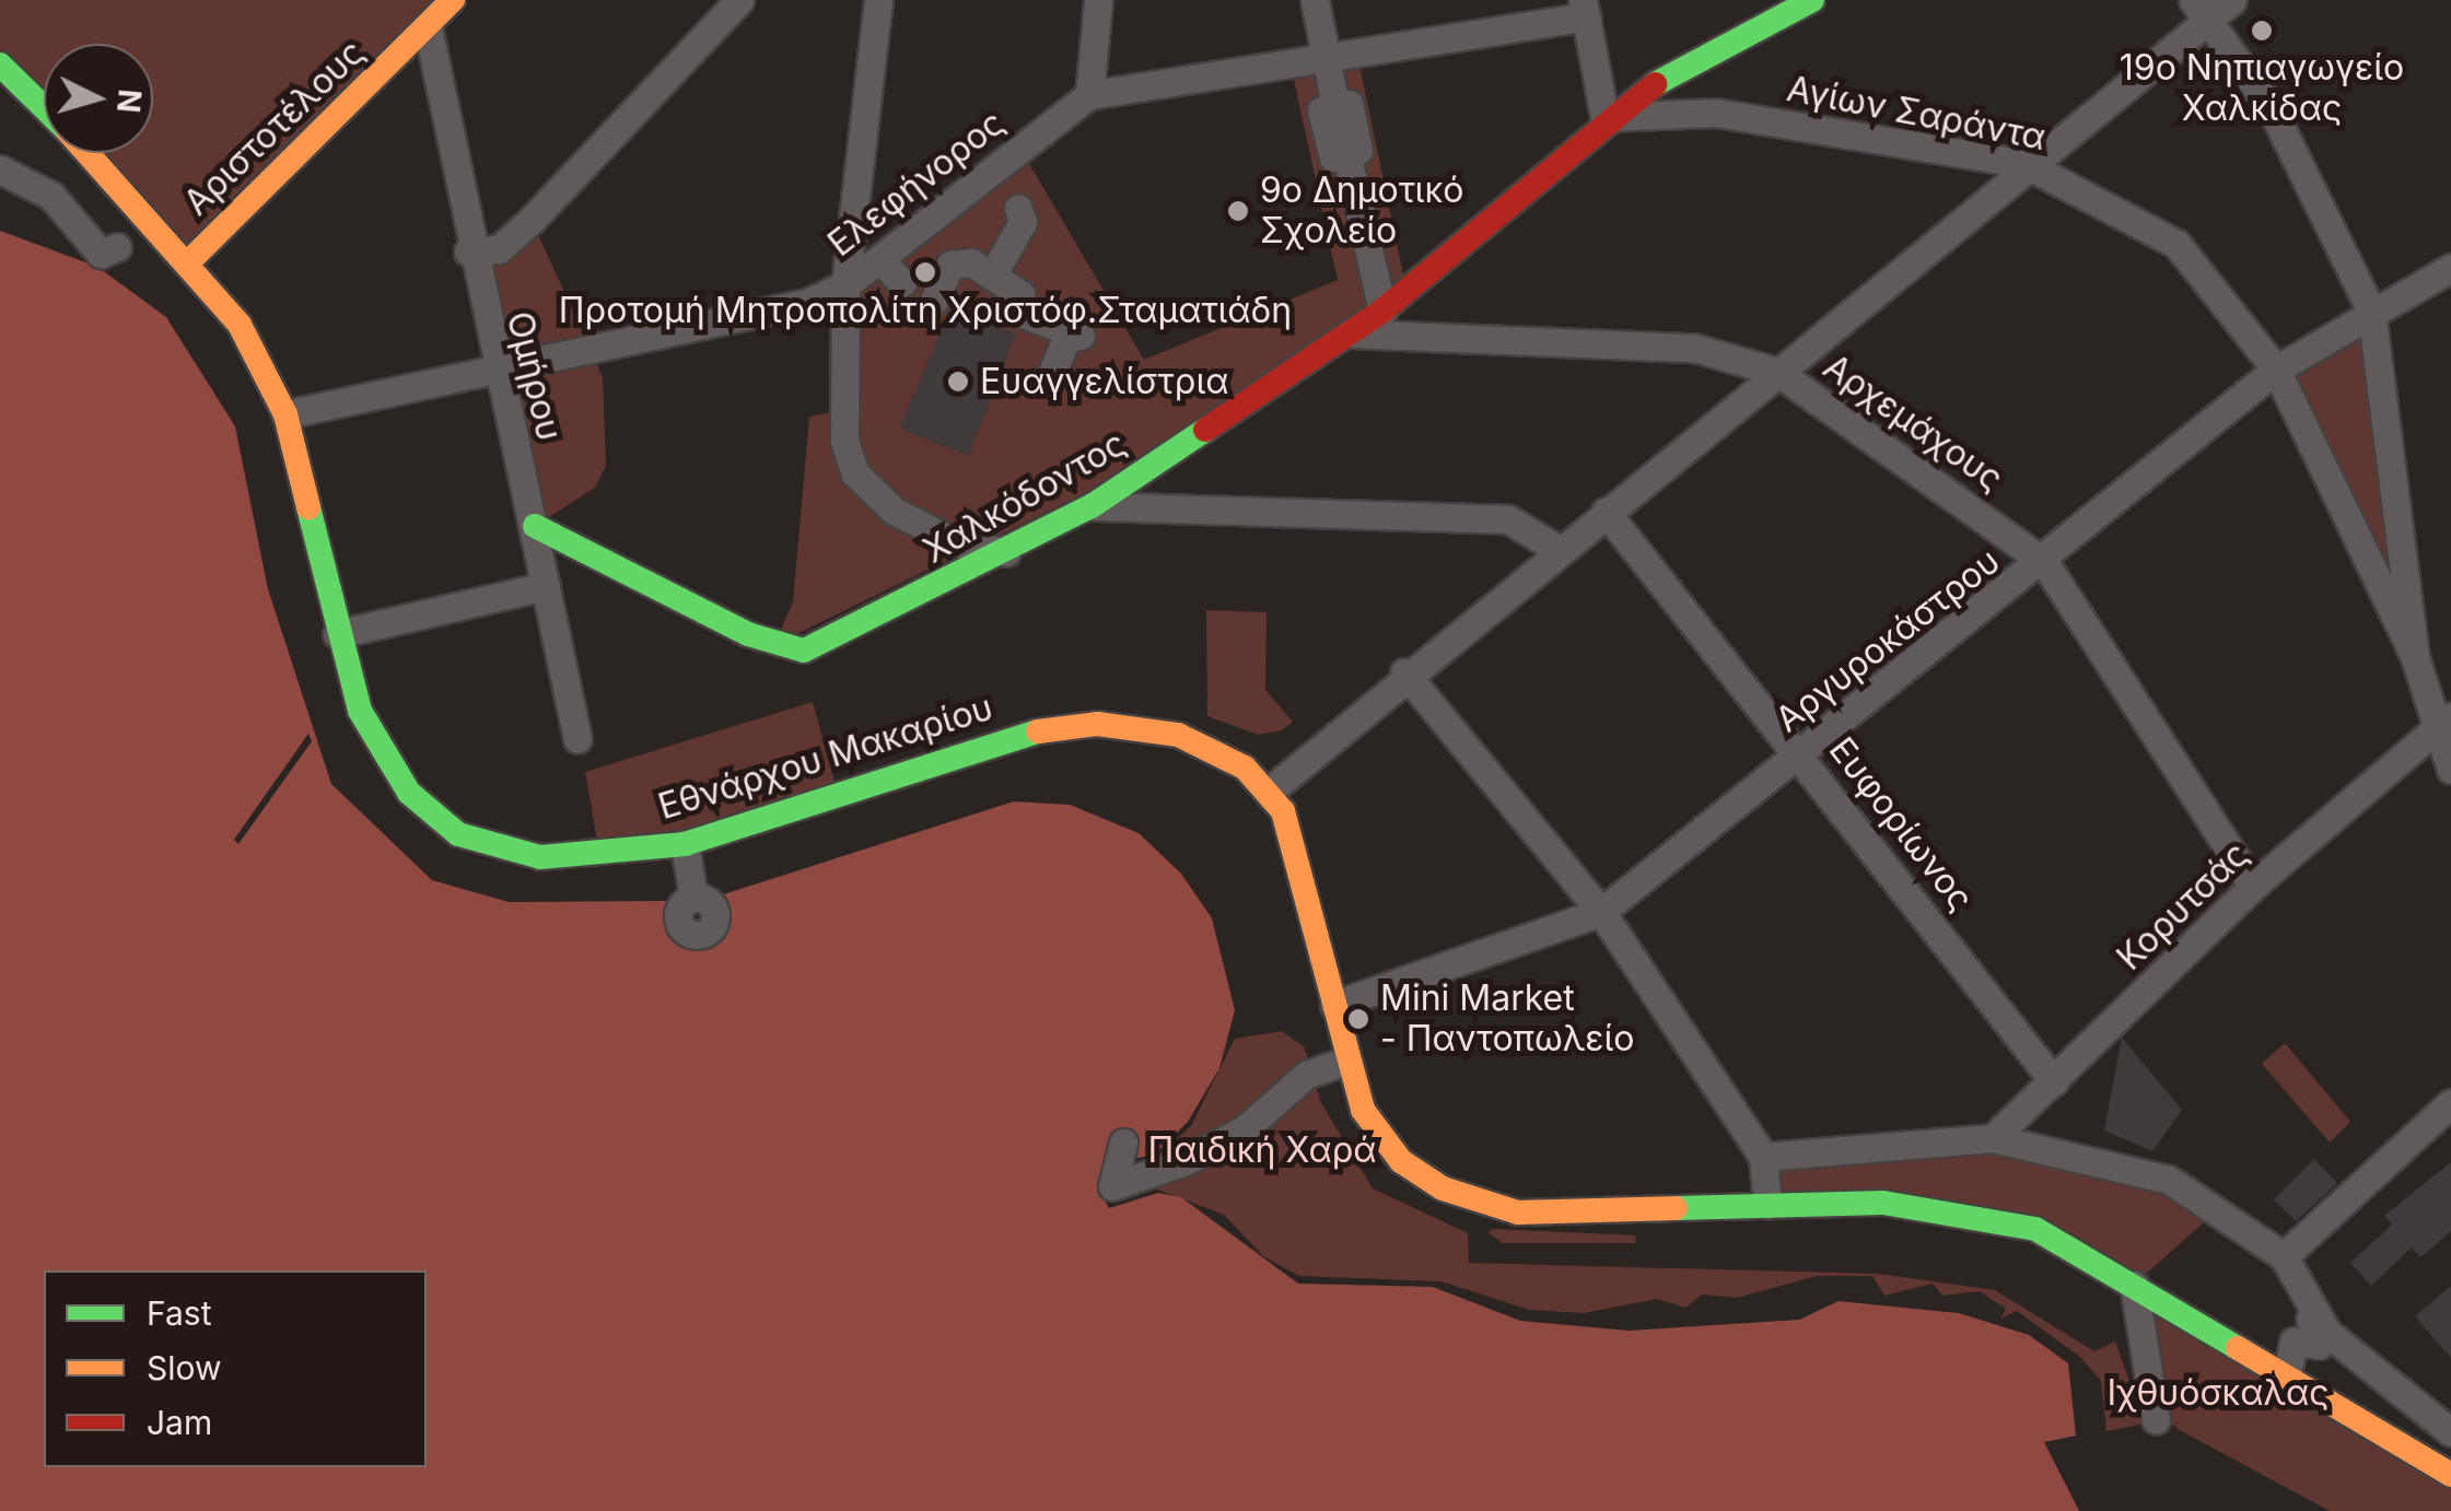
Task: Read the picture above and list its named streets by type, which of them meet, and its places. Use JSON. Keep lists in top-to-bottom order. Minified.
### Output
{"streets":{"street":["Αγίων Σαράντα","Αριστοτέλους","Ελεφήνορος","Ομήρου","Αρχεμάχους","Χαλκόδοντος","Αργυροκάστρου","Εθνάρχου Μακαρίου","Ευφορίωνος","Κορυτσάς"]},"crossings":[["Αγίων Σαράντα","Χαλκόδοντος"],["Αγίων Σαράντα","Αργυροκάστρου"],["Αριστοτέλους","Ομήρου"],["Αριστοτέλους","Εθνάρχου Μακαρίου"],["Ελεφήνορος","Ομήρου"],["Ελεφήνορος","Εθνάρχου Μακαρίου"],["Ομήρου","Χαλκόδοντος"],["Αρχεμάχους","Χαλκόδοντος"],["Αρχεμάχους","Αργυροκάστρου"],["Αρχεμάχους","Κορυτσάς"],["Αργυροκάστρου","Ευφορίωνος"],["Ευφορίωνος","Κορυτσάς"]],"parks":["Παιδική Χαρά","Ιχθυόσκαλας"],"places":["19ο Νηπιαγωγείο Χαλκίδας","9ο Δημοτικό Σχολείο","Προτομή Μητροπολίτη Χριστόφ.Σταματιάδη","Ευαγγελίστρια","Mini Market - Παντοπωλείο"],"legend":["Fast","Slow","Jam"],"north":"right"}
